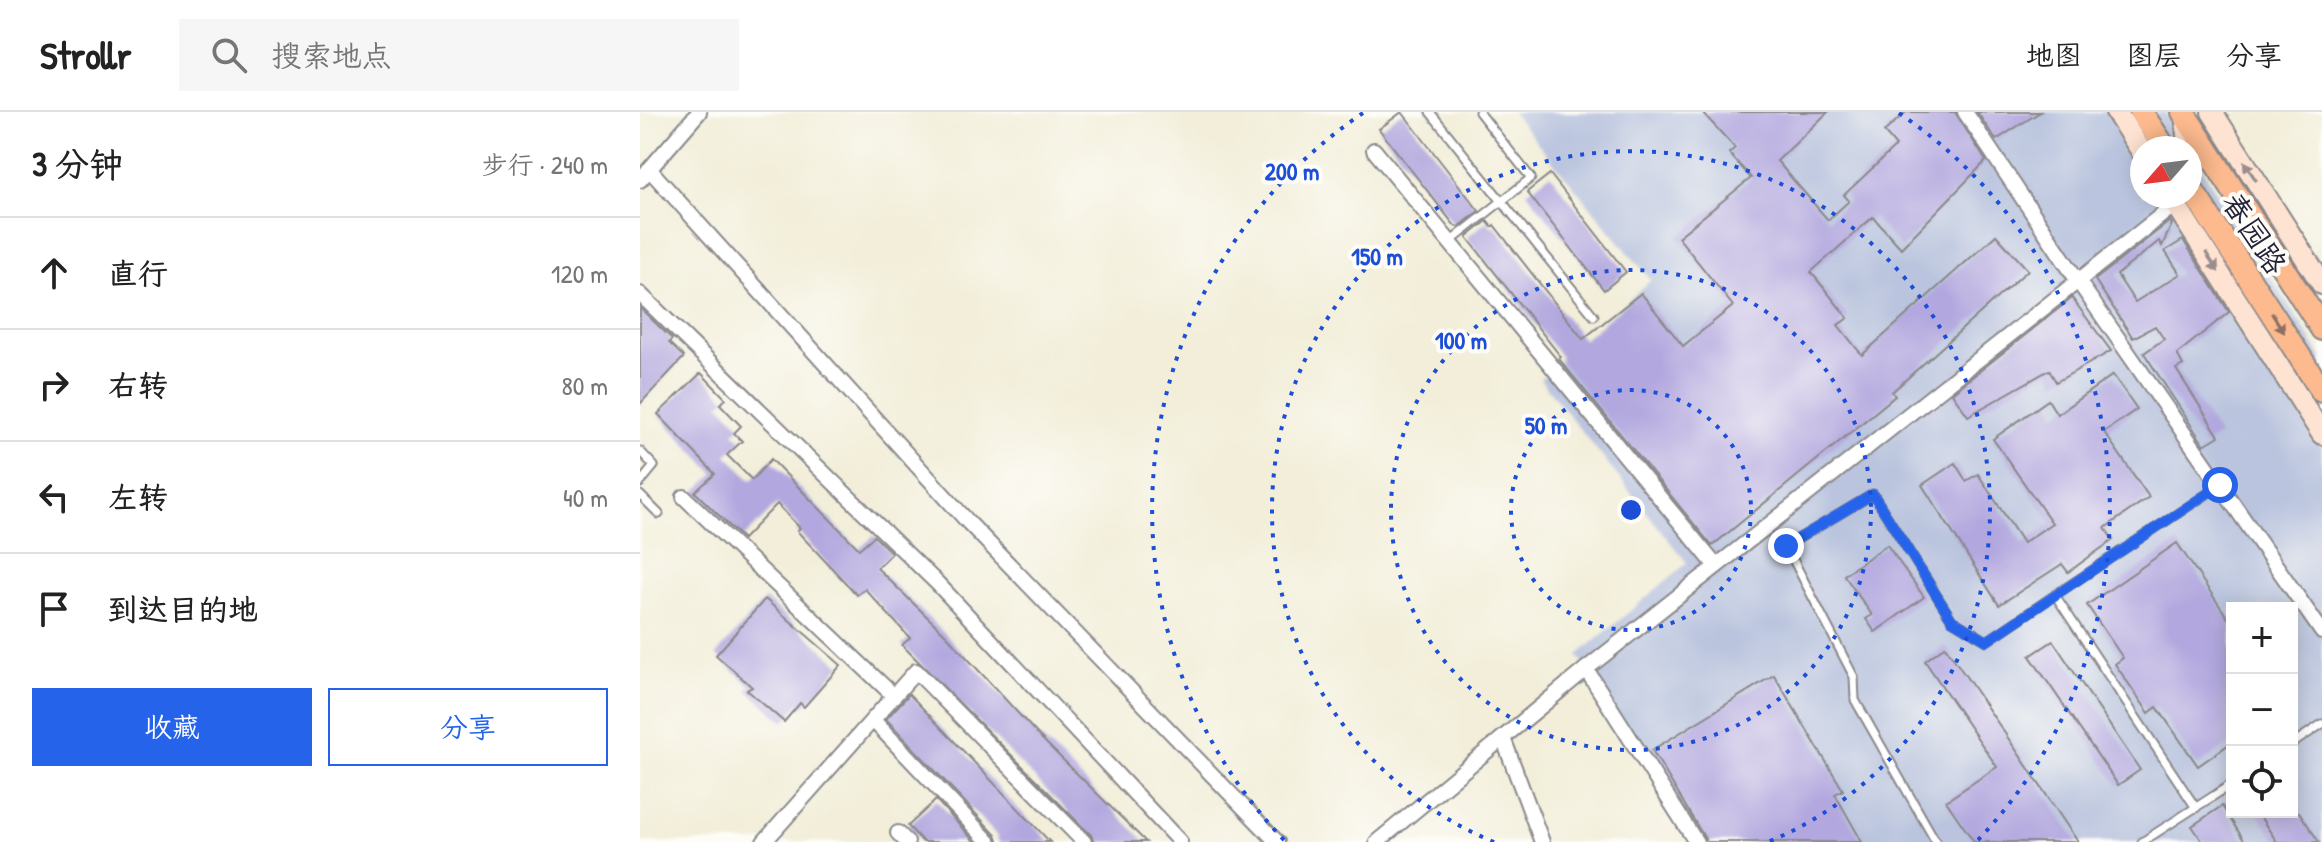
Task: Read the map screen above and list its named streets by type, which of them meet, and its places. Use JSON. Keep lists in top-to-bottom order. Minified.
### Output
{"streets":{"main road":["春园路"]},"north":"bottom left","page":{"header":"Strollr","search":"搜索地点","nav":["地图","图层","分享"],"heading":["3 分钟","步行 · 240 m"],"list":[["直行","120 m"],["右转","80 m"],["左转","40 m"],"到达目的地"],"map_buttons":["+","−"],"buttons":["收藏","分享"]},"rings":["200 m","150 m","100 m","50 m"]}
